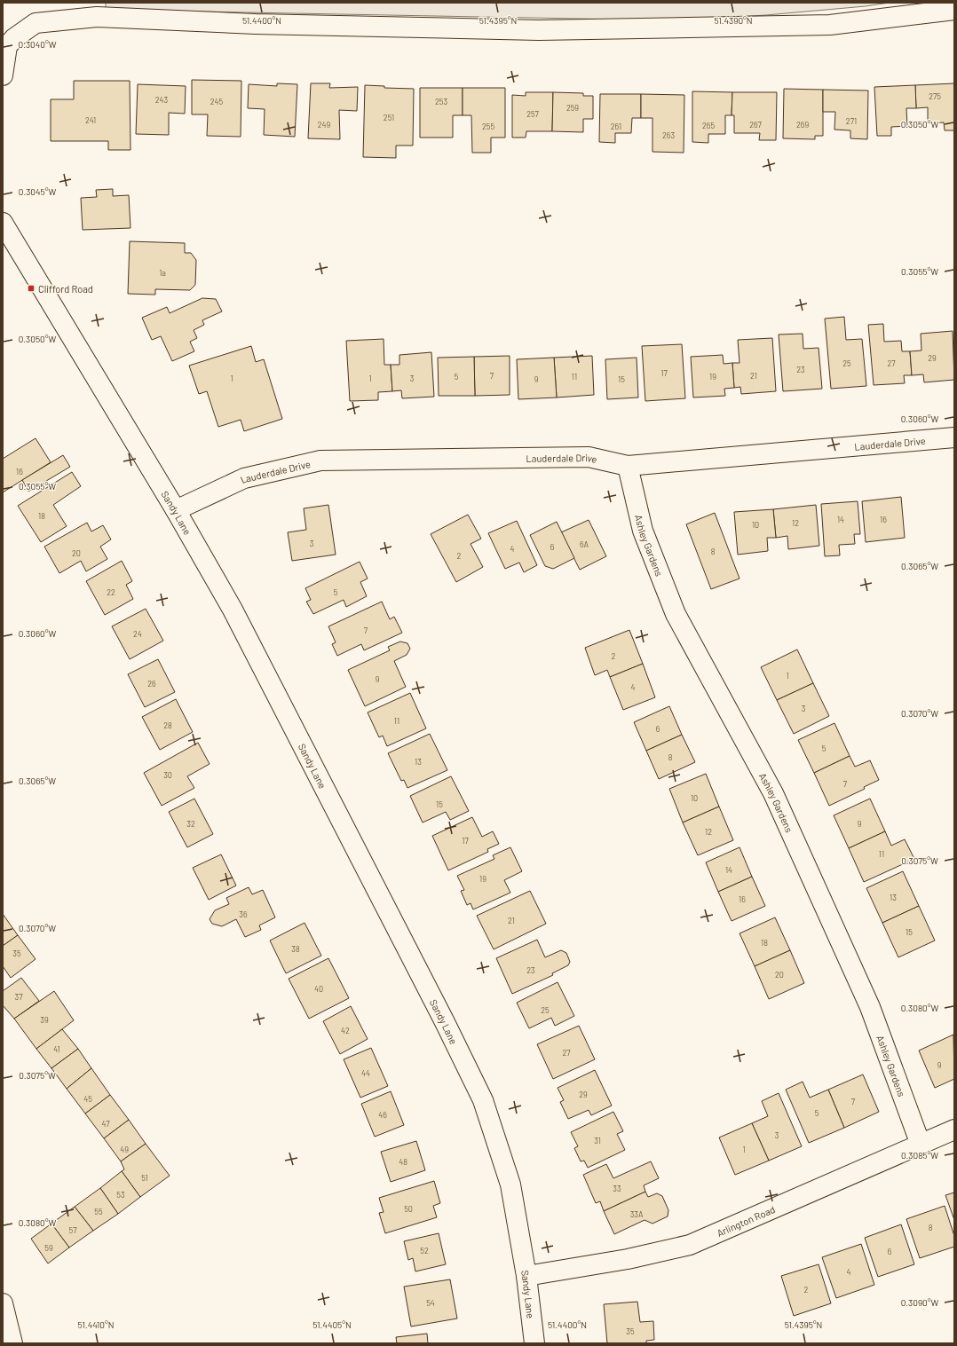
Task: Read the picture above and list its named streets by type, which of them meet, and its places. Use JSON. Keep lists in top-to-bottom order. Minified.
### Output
{"streets":{"street":["Lauderdale Drive","Sandy Lane","Ashley Gardens","Arlington Road"]},"crossings":[["Lauderdale Drive","Sandy Lane"],["Lauderdale Drive","Ashley Gardens"],["Sandy Lane","Arlington Road"],["Ashley Gardens","Arlington Road"]],"places":{"transit":["Clifford Road"]},"house_numbers":["275","243","245","253","259","257","251","241","271","249","267","269","265","255","261","263","1a","29","25","27","23","17","7","21","5","11","19","1","1","3","9","15","16","18","14","16","12","10","3","6A","6","4","8","20","2","22","5","7","24","2","1","9","26","4","3","11","28","6","5","8","13","30","7","10","15","32","9","12","17","11","14","19","13","16","36","21","15","18","38","35","23","20","40","37","25","39","42","41","27","9","44","29","45","7","5","46","47","3","31","49","1","48","51","33","53","50","55","33A","8","57","59","52","6","4","2","54","35"],"coordinates":["51.4400°N","51.4395°N","51.4390°N","0.3040°W","0.3050°W","0.3045°W","0.3055°W","0.3060°W","0.3065°W","0.3070°W","0.3075°W","0.3080°W","0.3085°W","0.3090°W","51.4410°N","51.4405°N"]}
